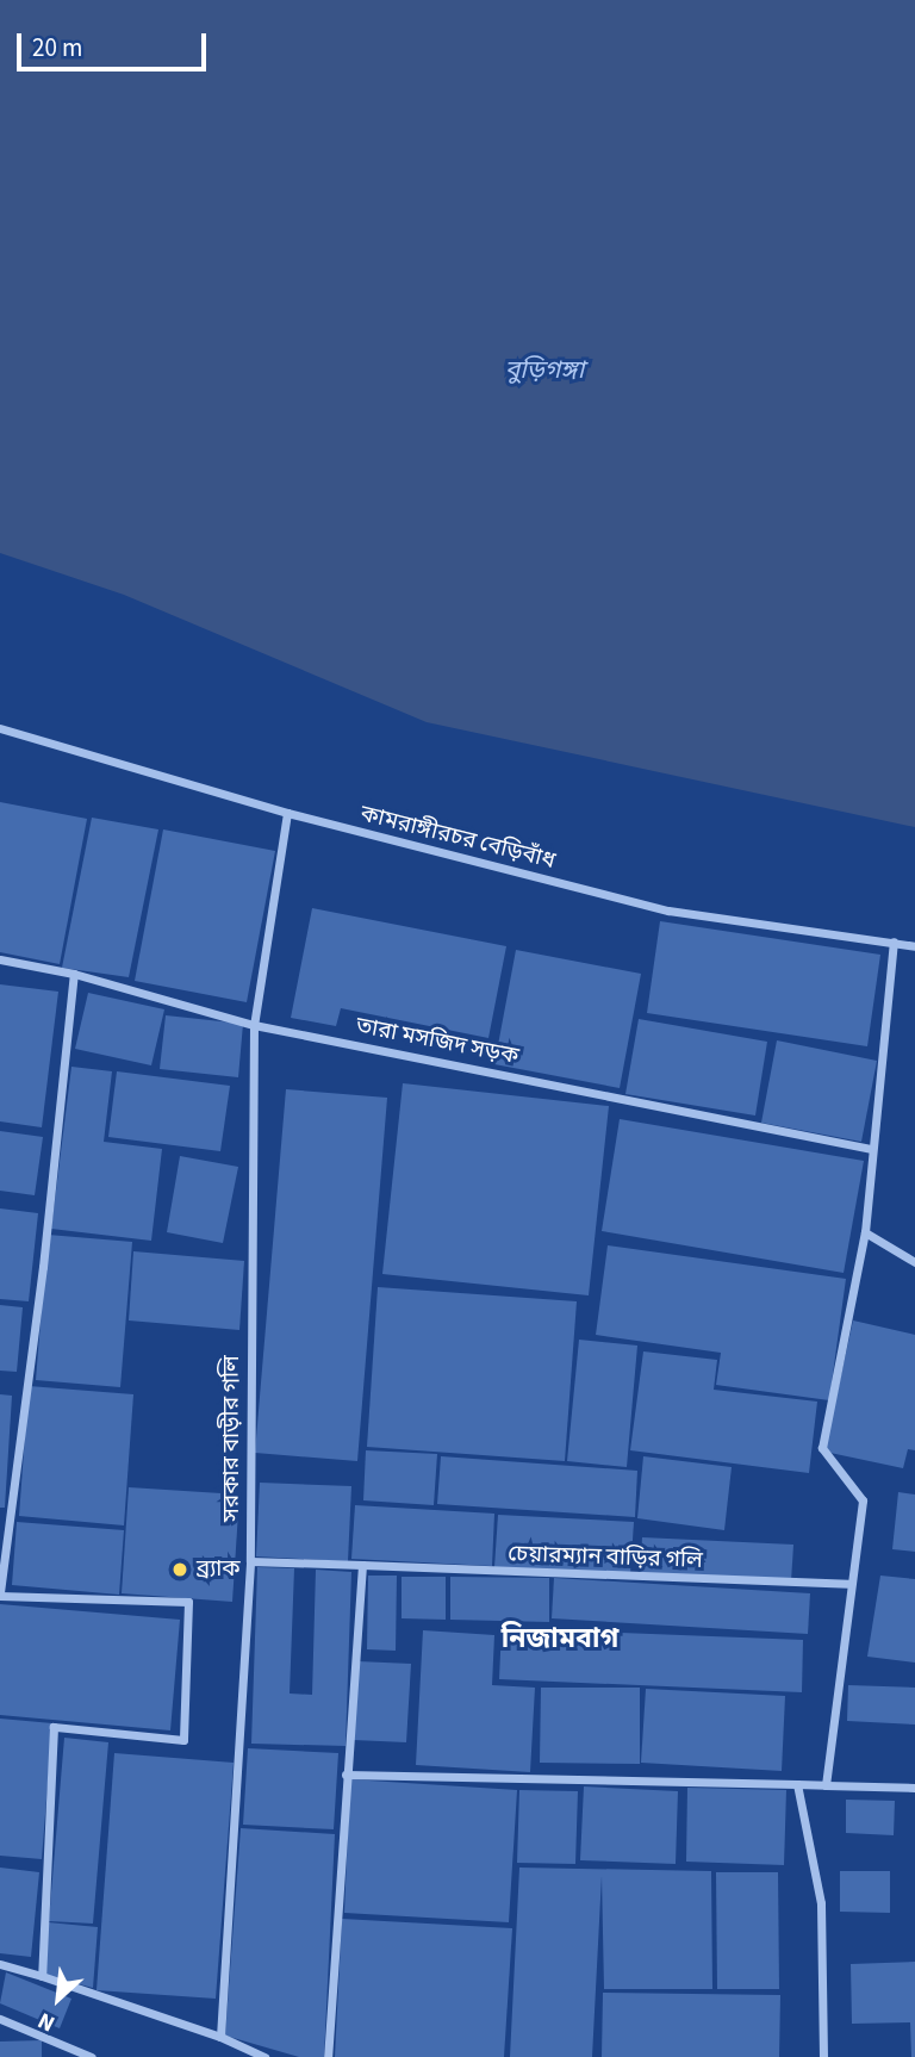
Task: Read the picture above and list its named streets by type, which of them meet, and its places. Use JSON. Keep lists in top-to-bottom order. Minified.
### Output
{"streets":{"street":["কামরাঙ্গীরচর বেড়িবাঁধ","তারা মসজিদ সড়ক","সরকার বাড়ীর গলি","চেয়ারম্যান বাড়ির গলি"]},"crossings":[["কামরাঙ্গীরচর বেড়িবাঁধ","সরকার বাড়ীর গলি"],["তারা মসজিদ সড়ক","সরকার বাড়ীর গলি"]],"districts":["নিজামবাগ"],"water":["বুড়িগঙ্গা"],"places":["ব্র্যাক"],"scale_bar":"20 m","north":"bottom left"}
